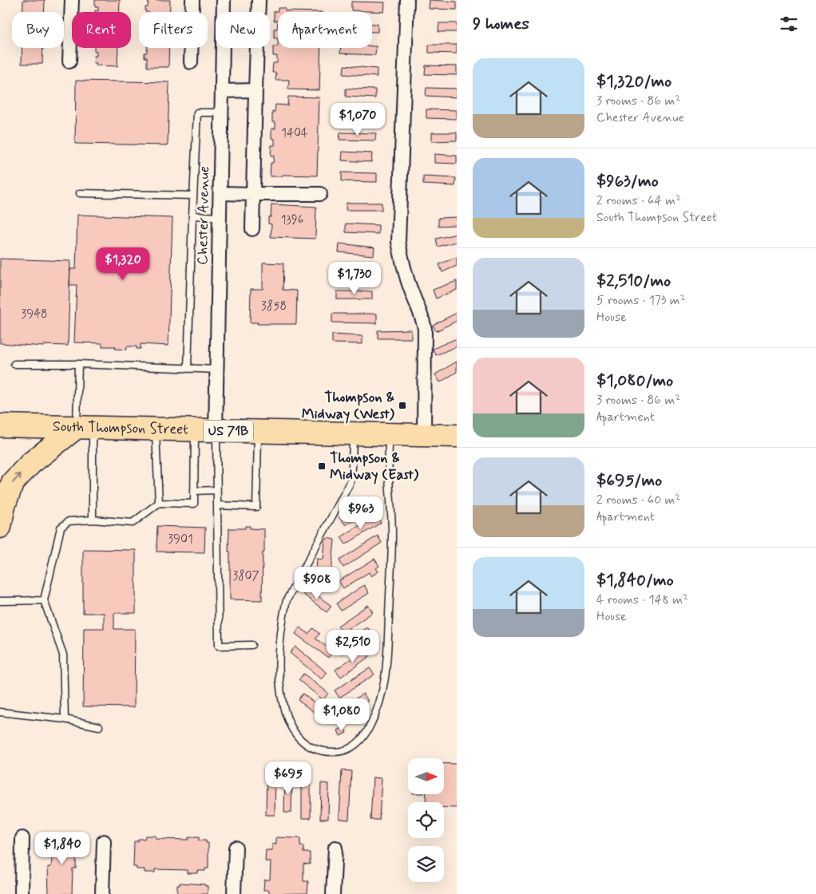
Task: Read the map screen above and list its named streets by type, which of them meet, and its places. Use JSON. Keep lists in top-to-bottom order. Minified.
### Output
{"streets":{"highway":["South Thompson Street","US 71B"],"street":["Chester Avenue"]},"crossings":[["Chester Avenue","South Thompson Street"]],"places":{"transit":["Thompson & Midway (West)","Thompson & Midway (East)"]},"house_numbers":["1404","1396","3858","3948","3901","3807"],"north":"right","page":{"heading":"9 homes","chip":["Buy","Rent","Filters","New","Apartment"],"list":[{"name":"$1,320/mo","note":"3 rooms · 86 m² · Chester Avenue"},{"name":"$963/mo","note":"2 rooms · 64 m² · South Thompson Street"},{"name":"$2,510/mo","note":"5 rooms · 173 m² · House"},{"name":"$1,080/mo","note":"3 rooms · 86 m² · Apartment"},{"name":"$695/mo","note":"2 rooms · 60 m² · Apartment"},{"name":"$1,840/mo","note":"4 rooms · 148 m² · House"}],"price":["$1,070","$1,320","$1,730","$963","$908","$2,510","$1,080","$695","$1,840"]}}
